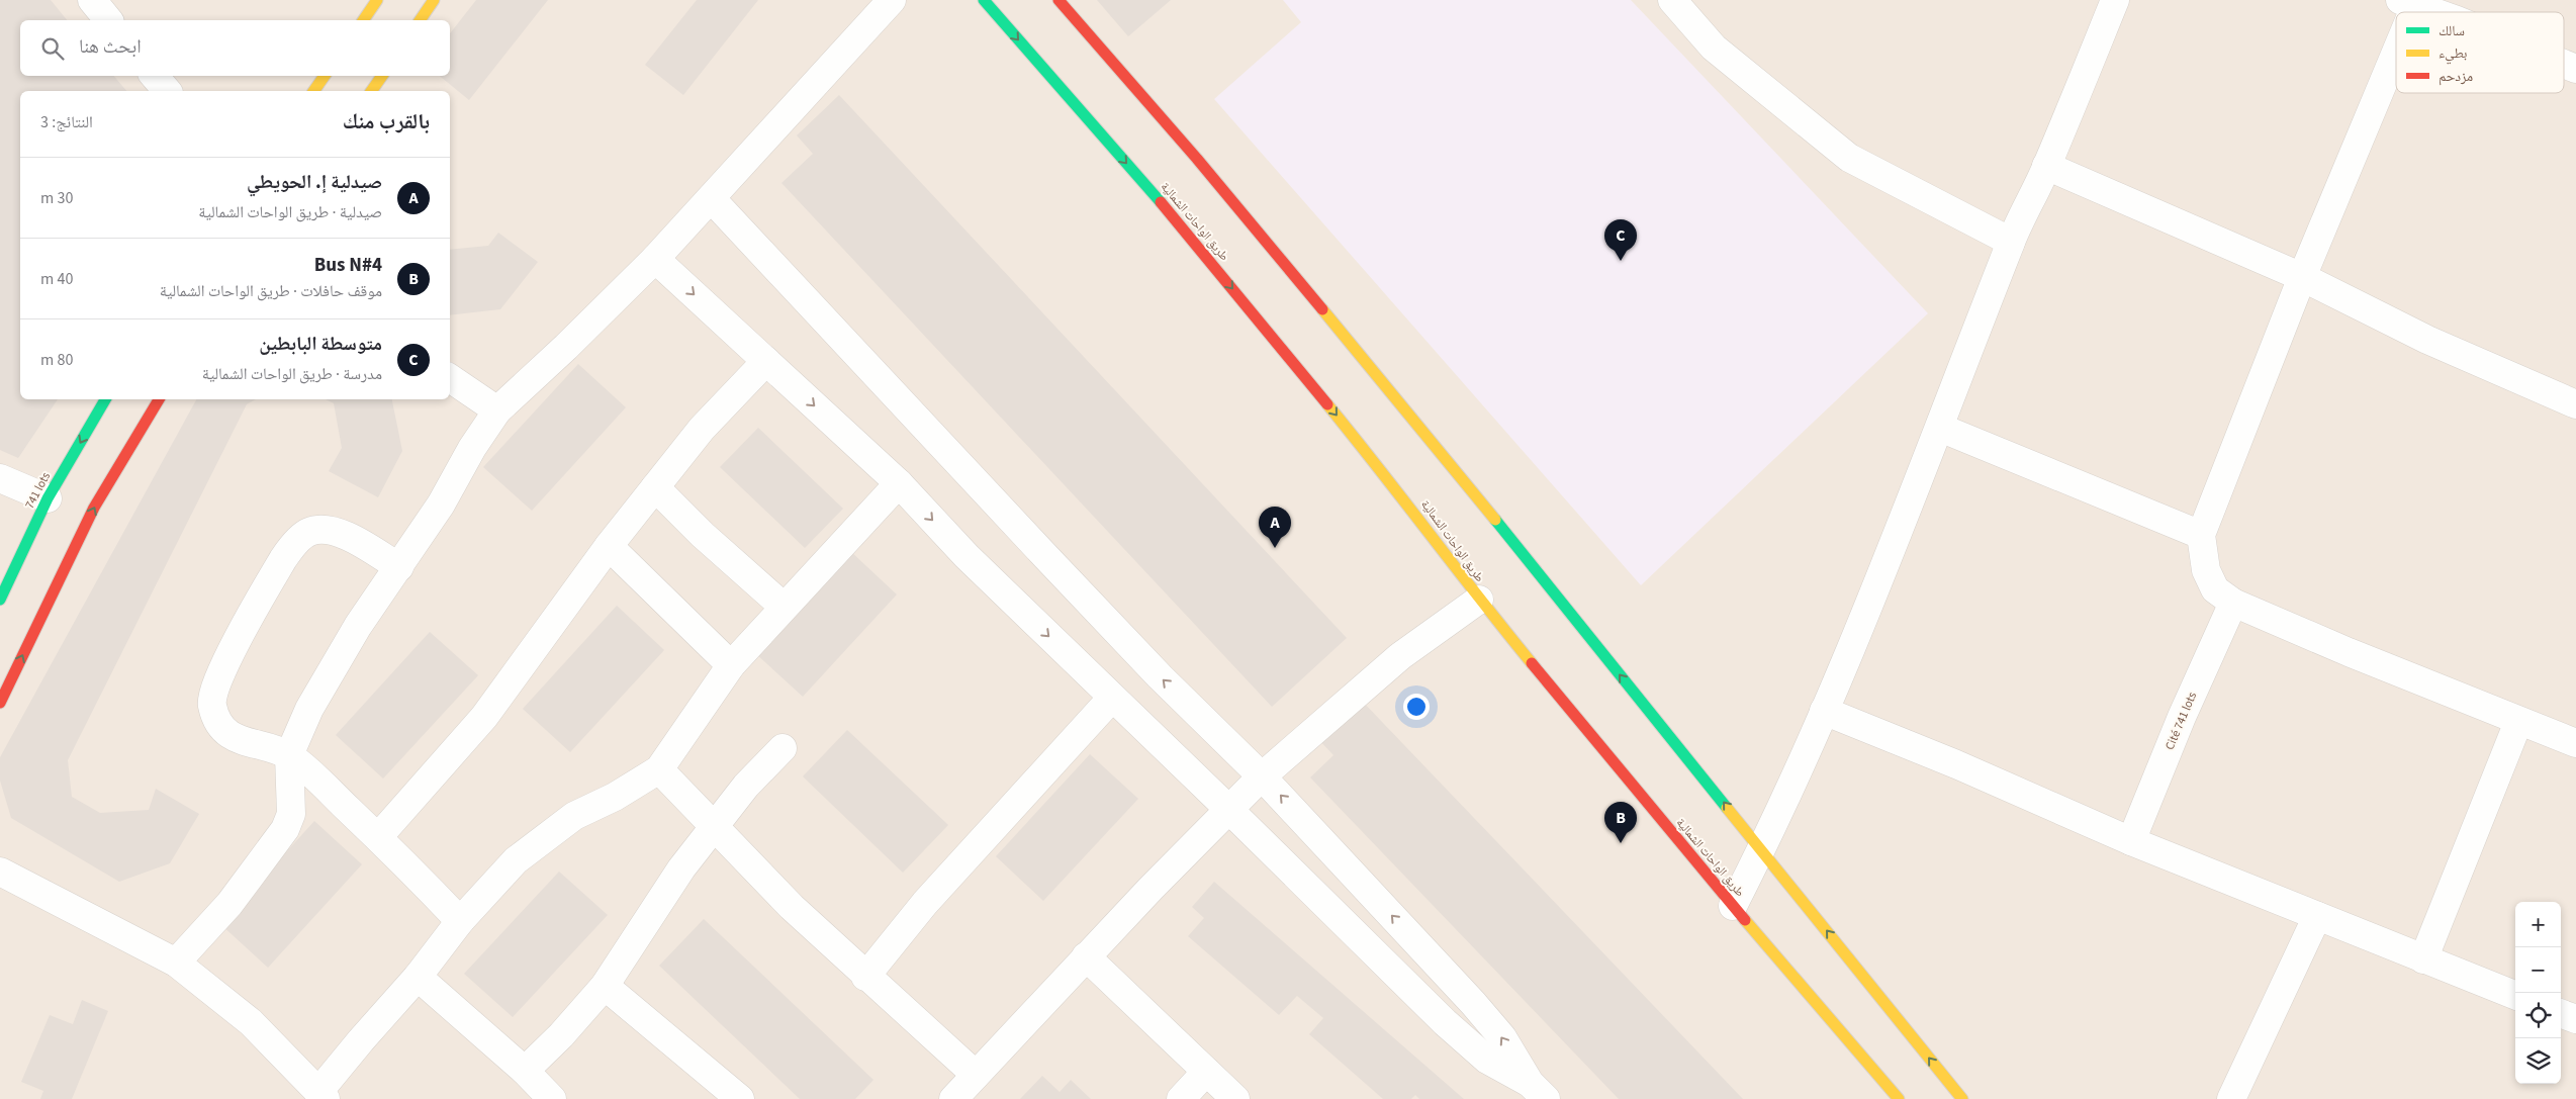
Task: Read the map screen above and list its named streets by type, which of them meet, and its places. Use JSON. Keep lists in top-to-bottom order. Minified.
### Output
{"streets":{"main road":["طريق الواحات الشمالية","741 lots"],"street":["Cité 741 lots"]},"legend":["سالك","بطيء","مزدحم"],"page":{"search":"ابحث هنا","heading":["بالقرب منك","النتائج: 3"],"list":[{"mark":"A","name":"صيدلية إ. الحويطي","note":"صيدلية · طريق الواحات الشمالية","value":"30 m"},{"mark":"B","name":"Bus N#4","note":"موقف حافلات · طريق الواحات الشمالية","value":"40 m"},{"mark":"C","name":"متوسطة البابطين","note":"مدرسة · طريق الواحات الشمالية","value":"80 m"}],"pins":["C","A","B"],"map_buttons":["+","−"]}}
